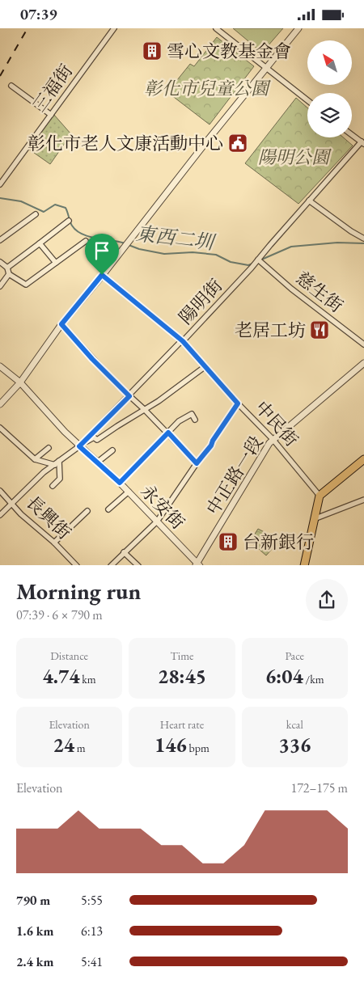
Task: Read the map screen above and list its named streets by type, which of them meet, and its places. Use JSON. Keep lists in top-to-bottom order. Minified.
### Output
{"streets":{"street":["三福街","慈生街","陽明街","中民街","中正路一段","永安街","長興街"]},"crossings":[["慈生街","陽明街"],["陽明街","中民街"],["陽明街","永安街"],["陽明街","長興街"],["中民街","中正路一段"],["中正路一段","永安街"]],"water":["東西二圳"],"parks":["彰化市兒童公園","陽明公園"],"places":{"building":["雪心文教基金會","台新銀行"],"public building":["彰化市老人文康活動中心"],"restaurant":["老居工坊"]},"north":"top left","page":{"status":"07:39","heading":["Morning run","07:39 · 6 × 790 m"],"stats":[["Distance","4.74 km"],["Time","28:45"],["Pace","6:04 /km"],["Elevation","24 m"],["Heart rate","146 bpm"],["kcal","336"]],"chart":["Elevation","172–175 m"],"list":[{"name":"790 m","note":"5:55"},{"name":"1.6 km","note":"6:13"},{"name":"2.4 km","note":"5:41"}]}}
